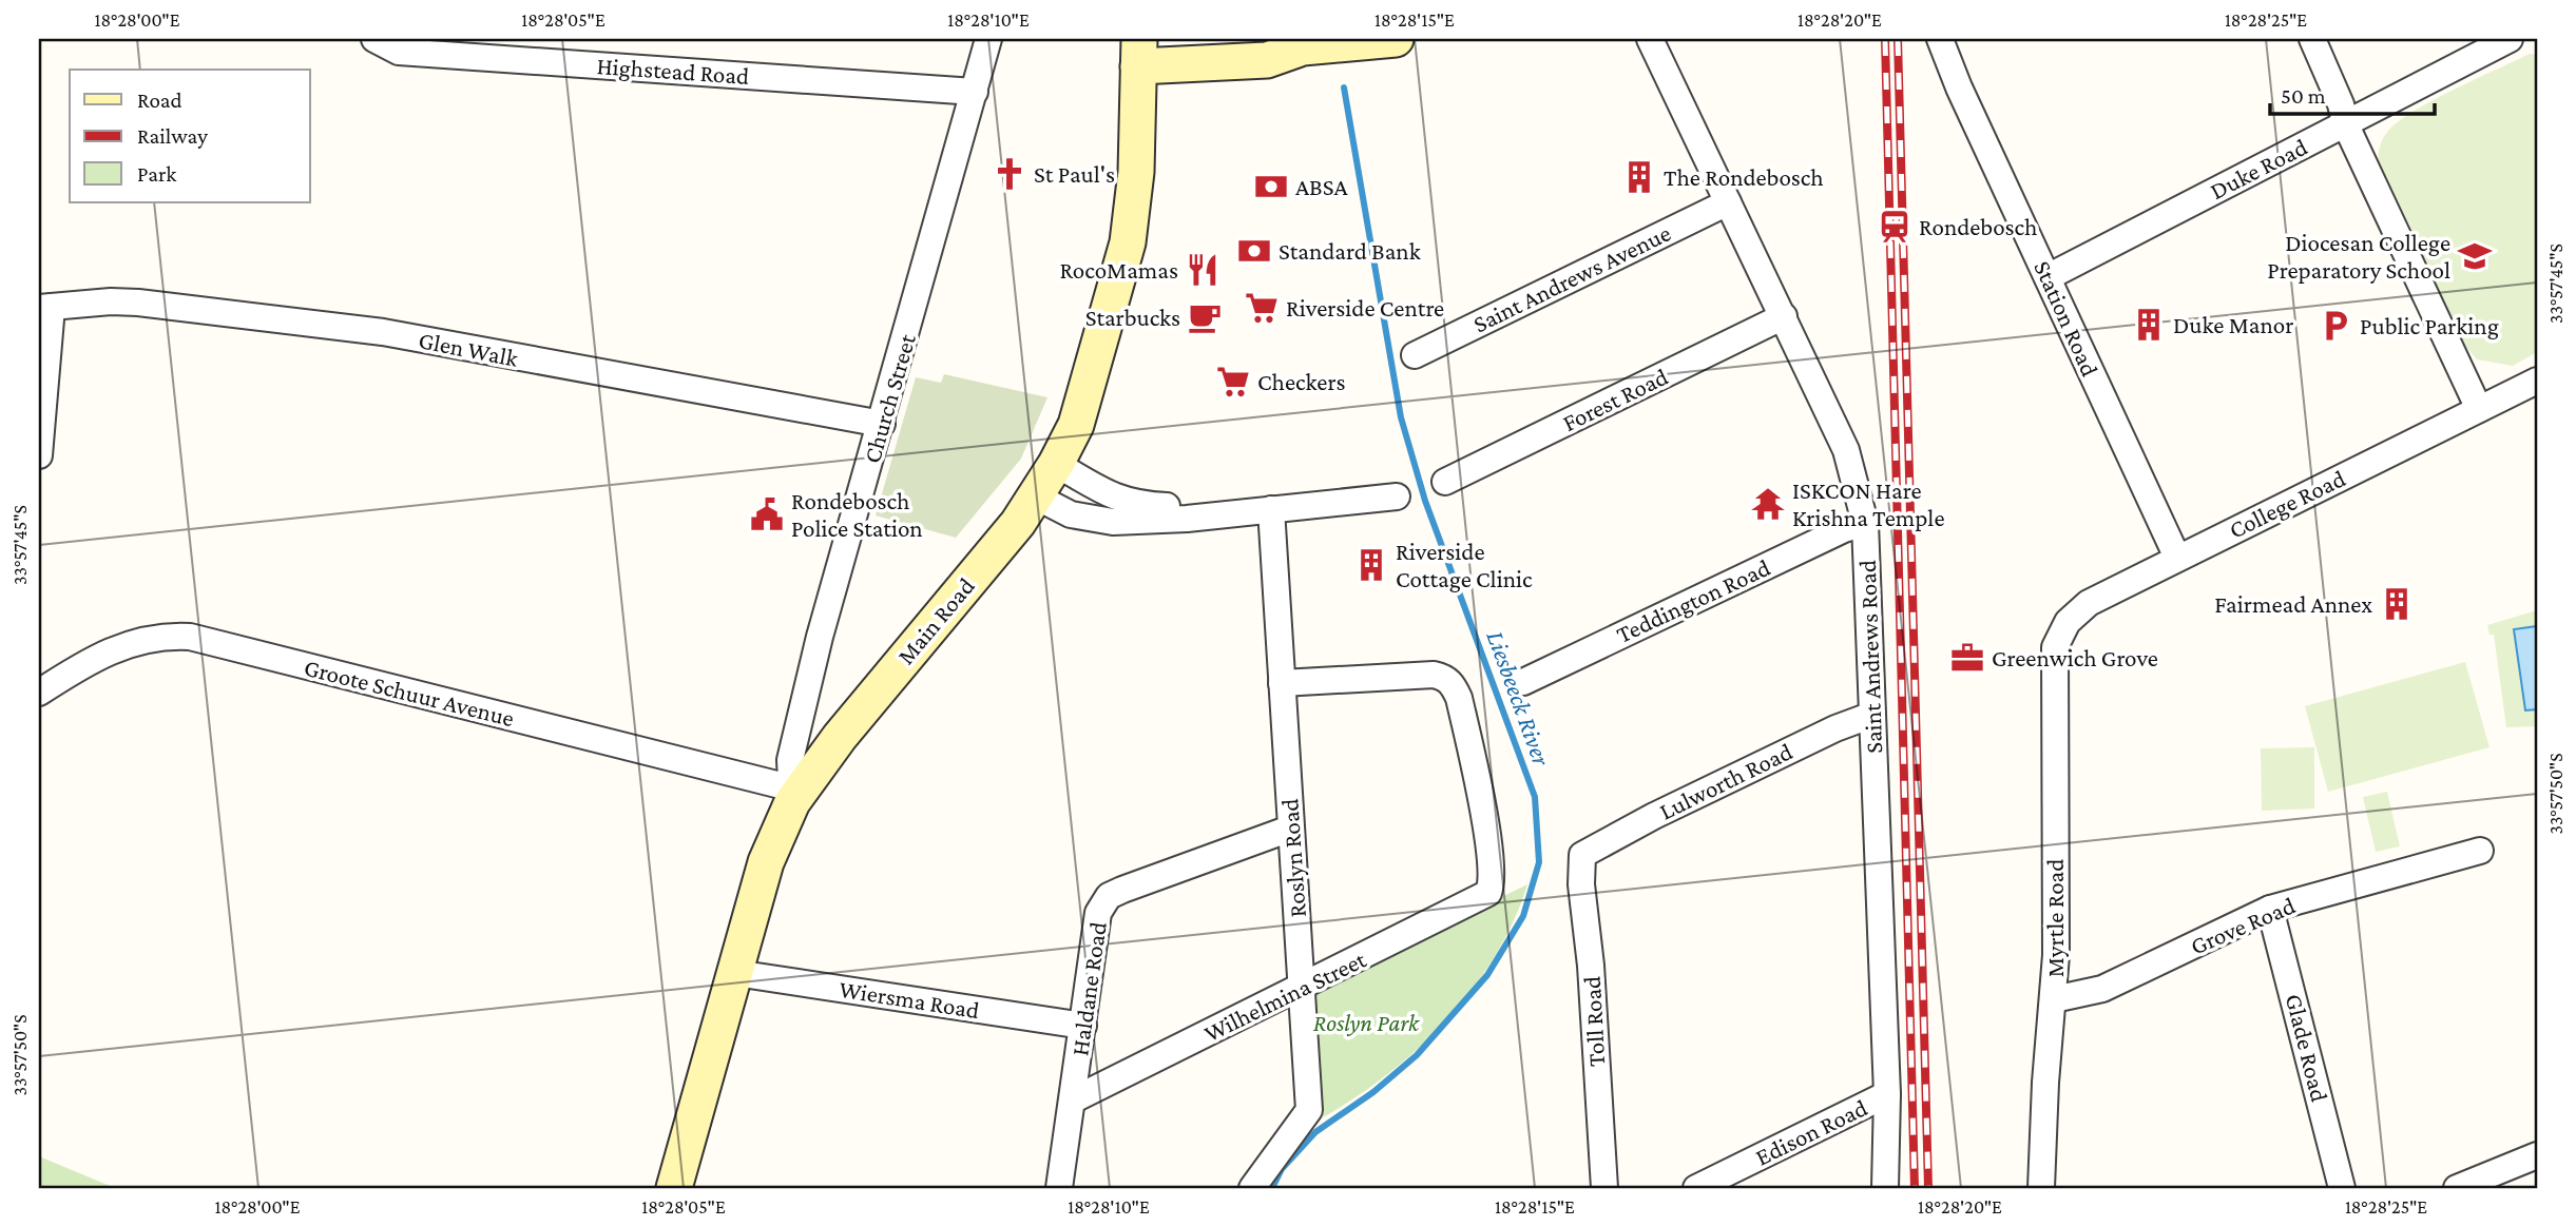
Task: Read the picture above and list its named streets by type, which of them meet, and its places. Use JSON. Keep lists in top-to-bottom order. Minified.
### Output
{"streets":{"main road":["Main Road"],"street":["Highstead Road","Duke Road","Saint Andrews Avenue","Station Road","Glen Walk","Church Street","Forest Road","College Road","Teddington Road","Saint Andrews Road","Groote Schuur Avenue","Lulworth Road","Roslyn Road","Myrtle Road","Grove Road","Haldane Road","Wilhelmina Street","Wiersma Road","Toll Road","Glade Road","Edison Road"]},"crossings":[["Highstead Road","Church Street"],["Duke Road","Station Road"],["Saint Andrews Avenue","Saint Andrews Road"],["Station Road","College Road"],["Glen Walk","Church Street"],["Church Street","Main Road"],["Church Street","Groote Schuur Avenue"],["Forest Road","Saint Andrews Road"],["College Road","Myrtle Road"],["Teddington Road","Saint Andrews Road"],["Main Road","Groote Schuur Avenue"],["Main Road","Wiersma Road"],["Saint Andrews Road","Lulworth Road"],["Saint Andrews Road","Edison Road"],["Lulworth Road","Toll Road"],["Roslyn Road","Haldane Road"],["Roslyn Road","Wilhelmina Street"],["Myrtle Road","Grove Road"],["Grove Road","Glade Road"],["Haldane Road","Wilhelmina Street"],["Haldane Road","Wiersma Road"]],"water":["Liesbeeck River"],"parks":["Roslyn Park"],"places":{"church":["St Paul's"],"building":["The Rondebosch","Duke Manor","Riverside Cottage Clinic","Fairmead Annex"],"bank":["ABSA","Standard Bank"],"station":["Rondebosch"],"school or university":["Diocesan College Preparatory School"],"restaurant":["RocoMamas"],"supermarket":["Riverside Centre","Checkers"],"cafe":["Starbucks"],"parking":["Public Parking"],"temple":["ISKCON Hare Krishna Temple"],"public building":["Rondebosch Police Station"],"office":["Greenwich Grove"]},"legend":["Road","Railway","Park"],"scale_bar":"50 m","coordinates":["18°28'00\"E","18°28'05\"E","18°28'10\"E","18°28'15\"E","18°28'20\"E","18°28'25\"E","33°57'45\"S","33°57'50\"S"]}
